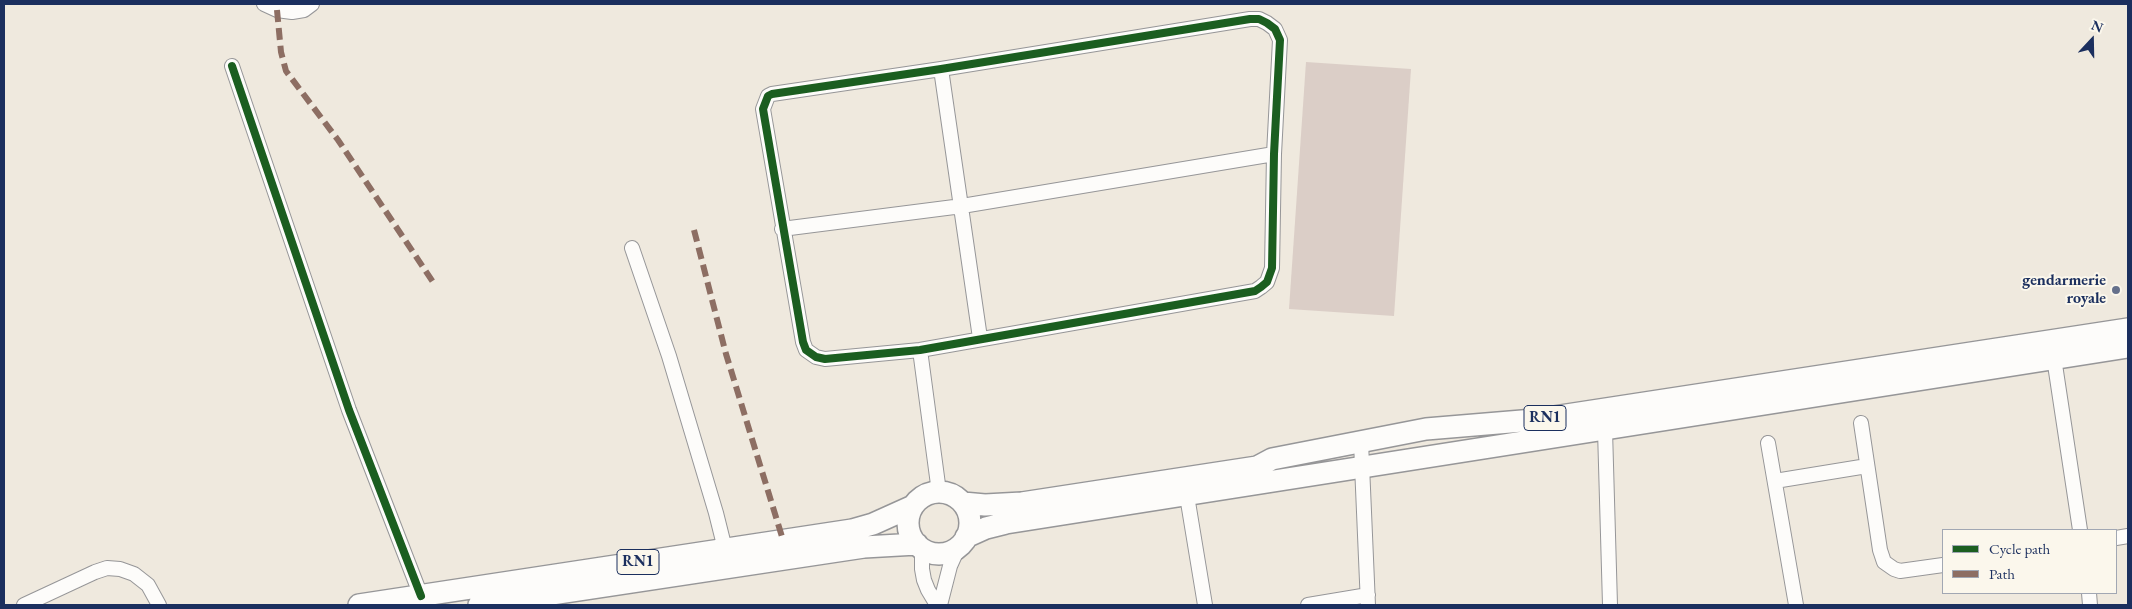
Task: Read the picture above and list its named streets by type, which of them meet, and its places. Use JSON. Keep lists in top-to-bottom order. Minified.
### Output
{"streets":{"main road":["RN1"]},"places":["gendarmerie royale"],"legend":["Cycle path","Path"],"north":"top"}
